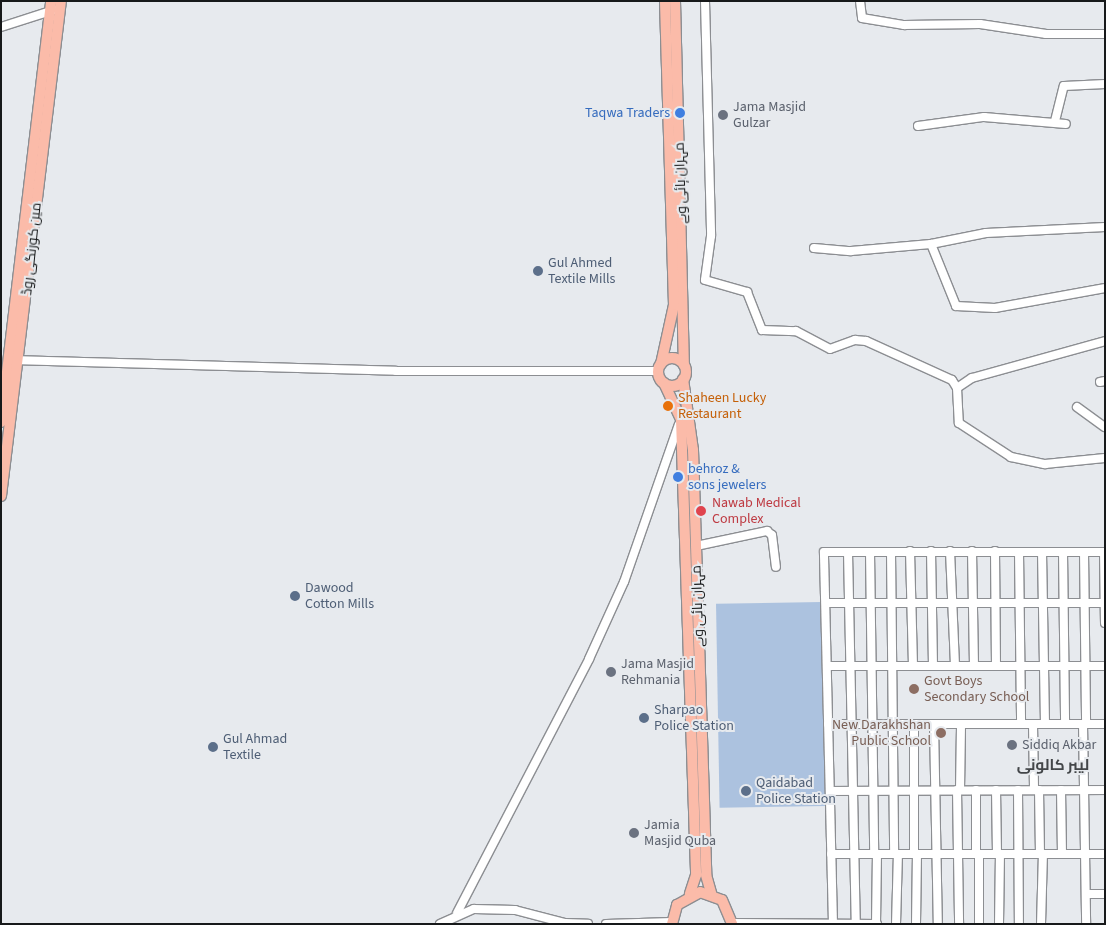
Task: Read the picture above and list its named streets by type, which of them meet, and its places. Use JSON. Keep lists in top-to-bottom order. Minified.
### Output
{"streets":{"main road":["مہران ہائی وے","مین کورنگی روڈ"]},"districts":["لیبر کالونی"],"places":["Taqwa Traders","Jama Masjid Gulzar","Gul Ahmed Textile Mills","Shaheen Lucky Restaurant","behroz & sons jewelers","Nawab Medical Complex","Dawood Cotton Mills","Jama Masjid Rehmania","Govt Boys Secondary School","Sharpao Police Station","New Darakhshan Public School","Siddiq Akbar","Gul Ahmad Textile","Qaidabad Police Station","Jamia Masjid Quba"]}
